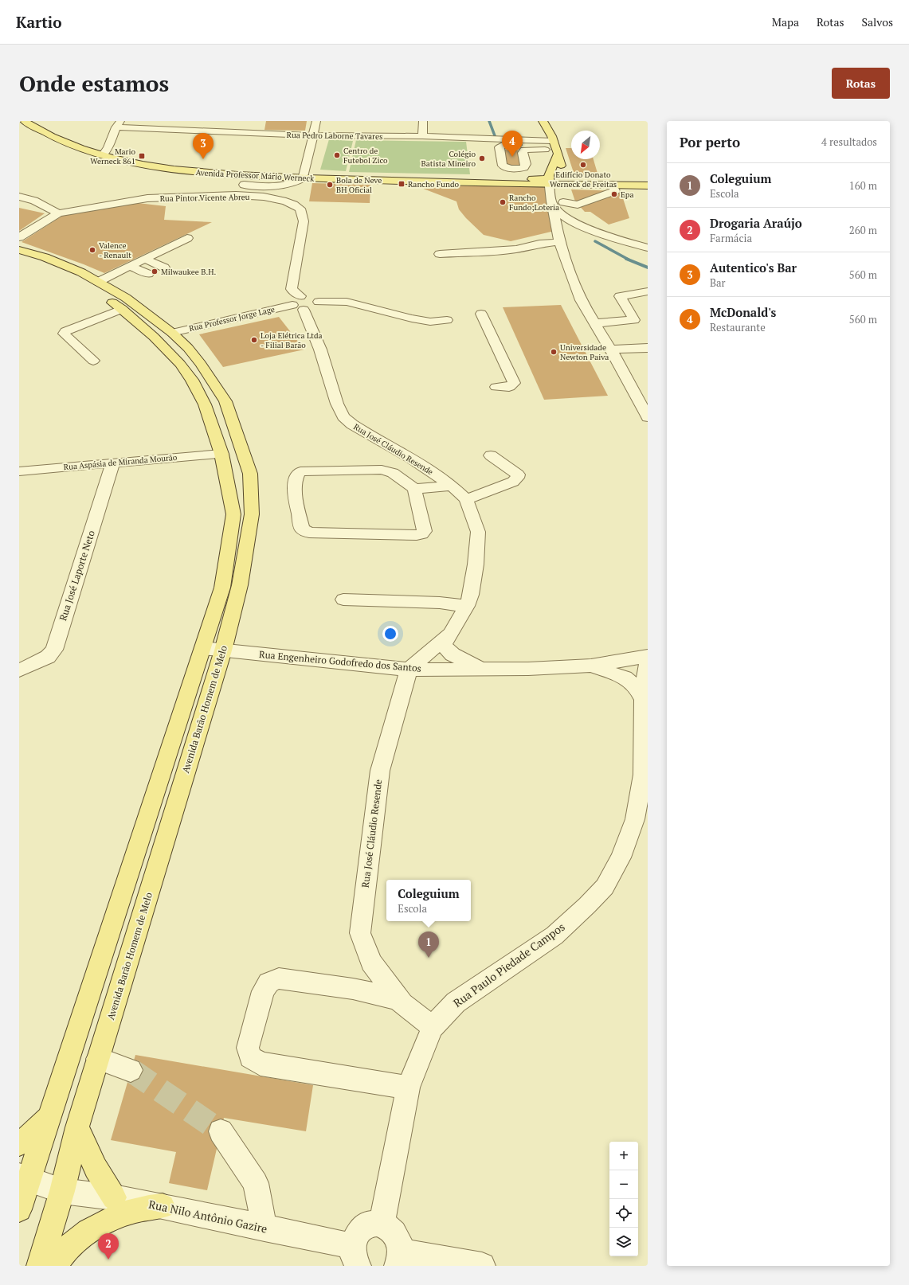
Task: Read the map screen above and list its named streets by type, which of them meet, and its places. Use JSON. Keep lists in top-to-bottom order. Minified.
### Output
{"streets":{"main road":["Avenida Professor Mário Werneck","Avenida Barão Homem de Melo"],"street":["Rua Pedro Laborne Tavares","Rua Pintor Vicente Abreu","Rua Professor Jorge Lage","Rua José Cláudio Resende","Rua Aspásia de Miranda Mourão","Rua José Laporte Neto","Rua Engenheiro Godofredo dos Santos","Rua Paulo Piedade Campos","Rua Nilo Antônio Gazire"]},"crossings":[["Rua Pintor Vicente Abreu","Rua Professor Jorge Lage"],["Rua Pintor Vicente Abreu","Rua José Cláudio Resende"],["Rua Professor Jorge Lage","Rua José Cláudio Resende"],["Rua Professor Jorge Lage","Avenida Barão Homem de Melo"],["Rua José Cláudio Resende","Rua Engenheiro Godofredo dos Santos"],["Rua José Cláudio Resende","Rua Paulo Piedade Campos"],["Rua Aspásia de Miranda Mourão","Rua José Laporte Neto"],["Rua Aspásia de Miranda Mourão","Avenida Barão Homem de Melo"],["Rua Engenheiro Godofredo dos Santos","Avenida Barão Homem de Melo"],["Rua Engenheiro Godofredo dos Santos","Rua Paulo Piedade Campos"],["Avenida Barão Homem de Melo","Rua Nilo Antônio Gazire"]],"places":{"other":["Centro de Futebol Zico","Colégio Batista Mineiro","Edifício Donato Werneck de Freitas","Bola de Neve BH Oficial","Epa","Rancho Fundo;Loteria","Valence - Renault","Milwaukee B.H.","Loja Elétrica Ltda - Filial Barão","Universidade Newton Paiva"],"transit":["Mario Werneck 861","Rancho Fundo"]},"north":"bottom left","page":{"header":"Kartio","nav":["Mapa","Rotas","Salvos"],"buttons":"Rotas","title":"Onde estamos","heading":["Por perto","4 resultados"],"pins":["4","3","1","2"],"list":[{"mark":"1","name":"Coleguium","note":"Escola","value":"160 m"},{"mark":"2","name":"Drogaria Araújo","note":"Farmácia","value":"260 m"},{"mark":"3","name":"Autentico's Bar","note":"Bar","value":"560 m"},{"mark":"4","name":"McDonald's","note":"Restaurante","value":"560 m"}],"popup":["Coleguium","Escola"],"map_buttons":["+","−"]}}
